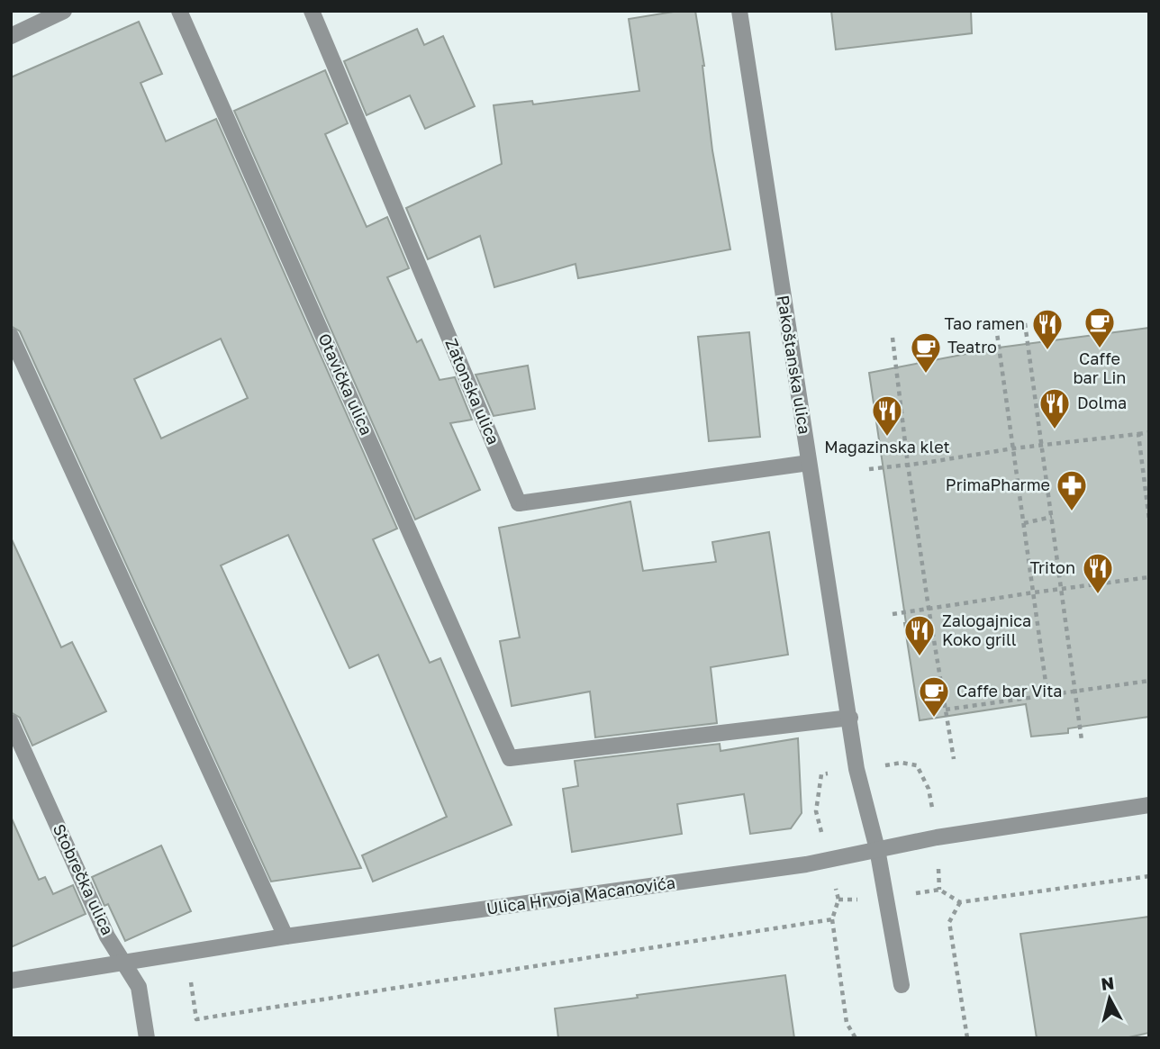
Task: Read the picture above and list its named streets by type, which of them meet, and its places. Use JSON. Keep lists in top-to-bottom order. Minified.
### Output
{"streets":{"street":["Pakoštanska ulica","Otavička ulica","Zatonska ulica","Stobrečka ulica","Ulica Hrvoja Macanovića"]},"crossings":[["Pakoštanska ulica","Otavička ulica"],["Pakoštanska ulica","Zatonska ulica"],["Pakoštanska ulica","Ulica Hrvoja Macanovića"],["Stobrečka ulica","Ulica Hrvoja Macanovića"]],"places":{"cafe":["Caffe bar Lin","Teatro","Caffe bar Vita"],"restaurant":["Tao ramen","Dolma","Magazinska klet","Triton","Zalogajnica Koko grill"],"pharmacy":["PrimaPharme"]},"north":"top"}
